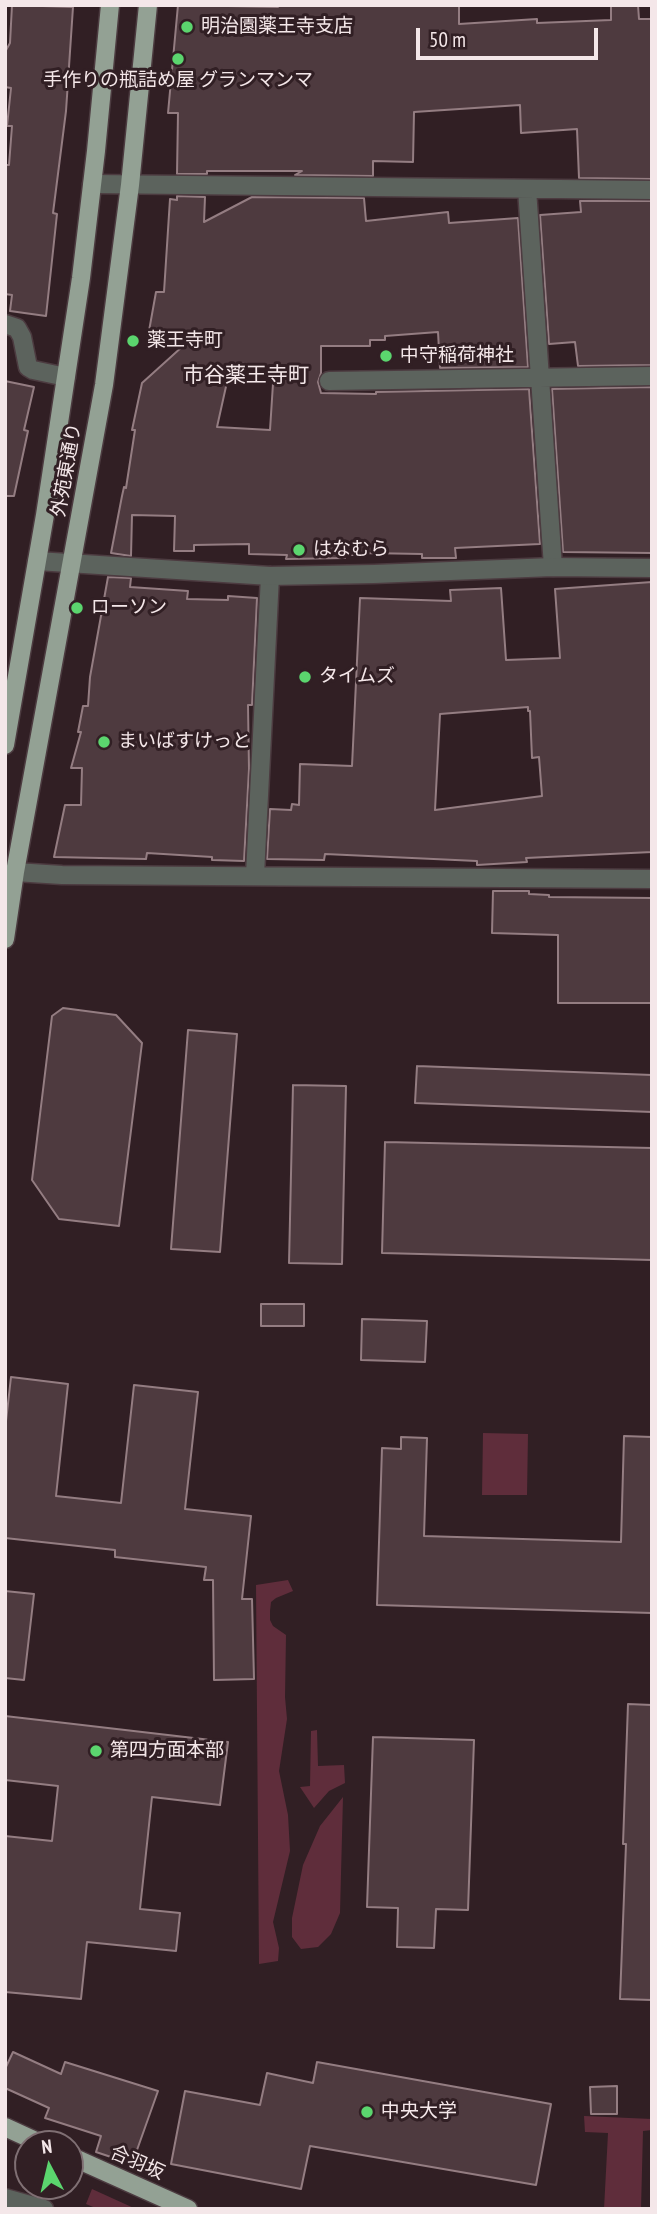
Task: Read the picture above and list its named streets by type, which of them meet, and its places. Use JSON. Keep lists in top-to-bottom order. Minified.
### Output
{"streets":{"main road":["外苑東通り","合羽坂"]},"districts":["市谷薬王寺町"],"places":["明治園薬王寺支店","手作りの瓶詰め屋 グランマンマ","薬王寺町","中守稲荷神社","はなむら","ローソン","タイムズ","まいばすけっと","第四方面本部","中央大学"],"scale_bar":"50 m","north":"top"}
